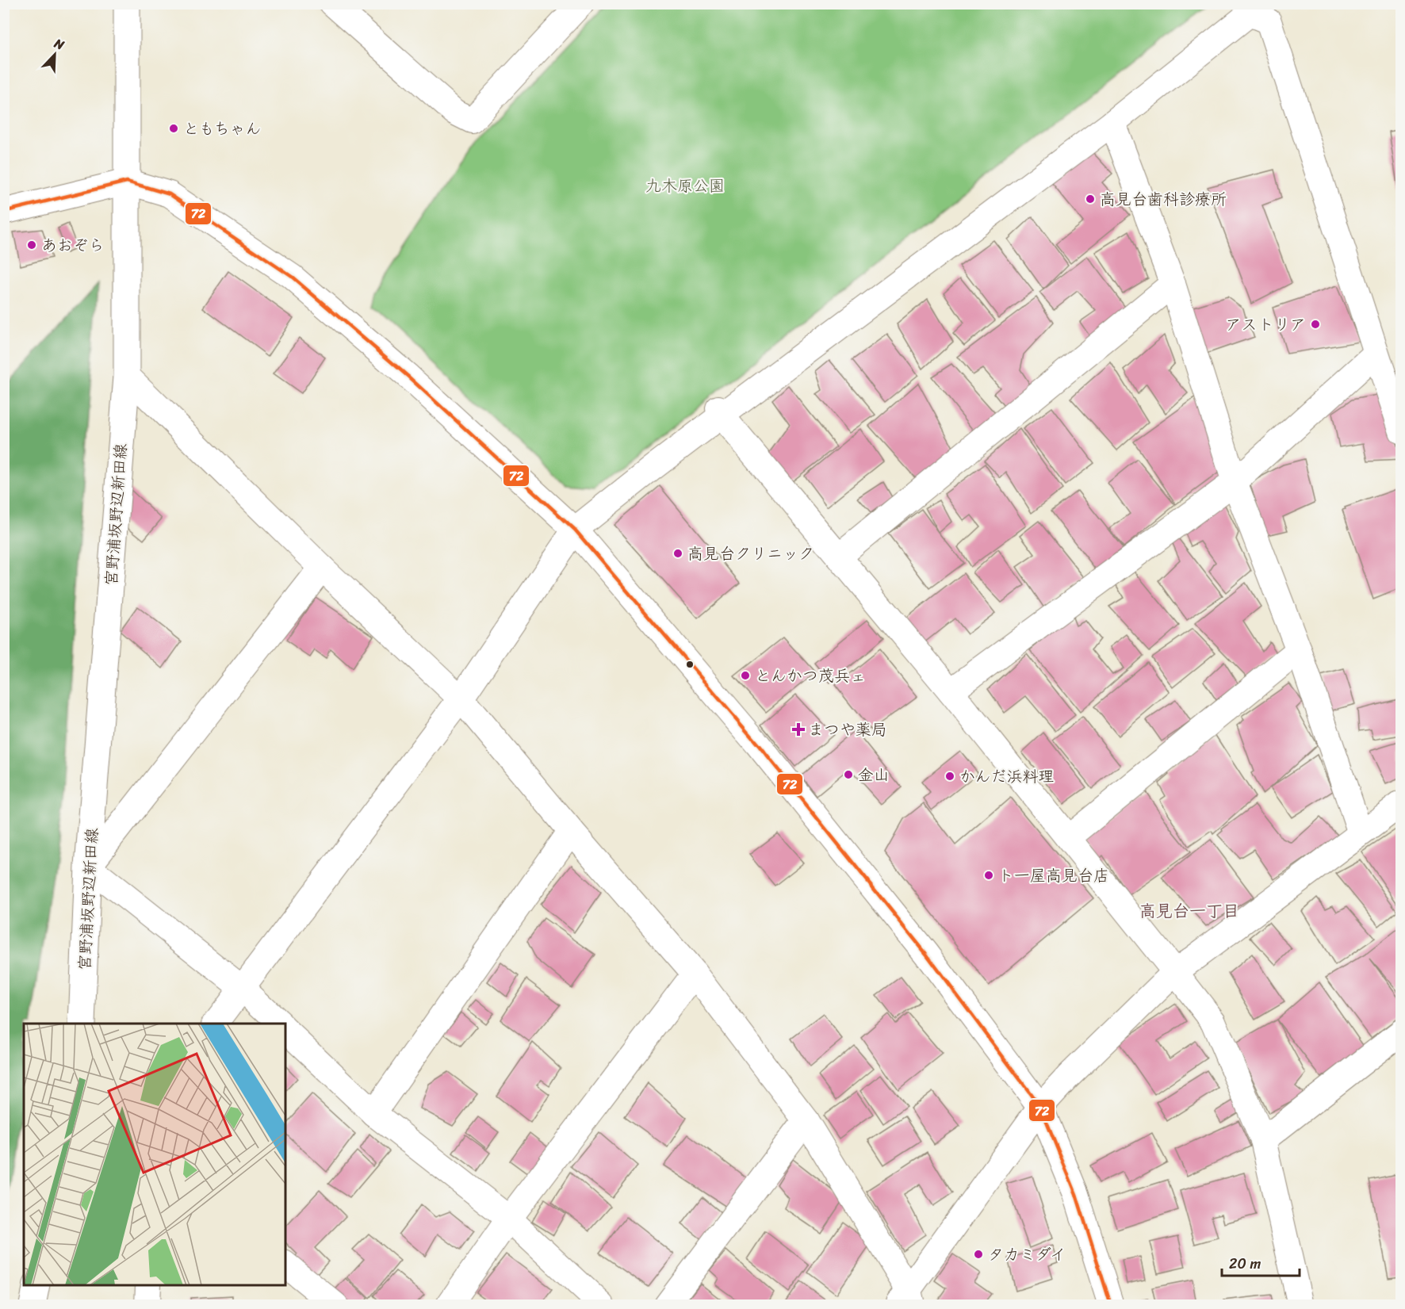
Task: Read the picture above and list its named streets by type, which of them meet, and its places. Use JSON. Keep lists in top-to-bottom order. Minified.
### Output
{"streets":{"main road":["宮野浦坂野辺新田線"]},"districts":["高見台一丁目"],"parks":["九木原公園"],"places":{"other":["ともちゃん","高見台歯科診療所","あおぞら","アストリア","高見台クリニック","とんかつ茂兵ェ","金山","かんだ浜料理","ト一屋高見台店","タカミダイ"],"health":["まつや薬局"]},"lines":["transit line 72"],"scale_bar":"20 m","north":"top right"}
